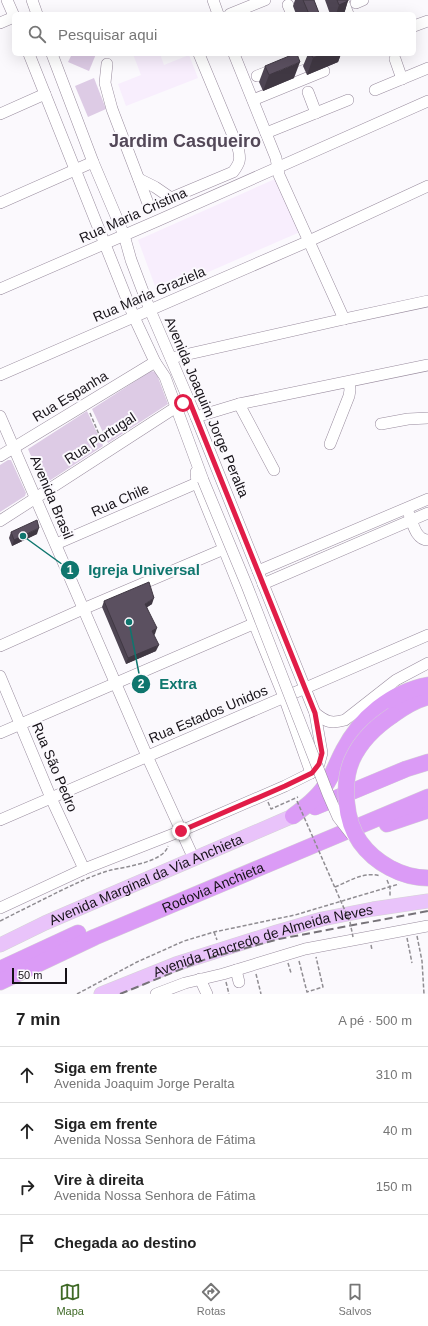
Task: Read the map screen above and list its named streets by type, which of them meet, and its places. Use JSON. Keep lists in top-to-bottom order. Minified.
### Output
{"streets":{"highway":["Rodovia Anchieta"],"main road":["Avenida Marginal da Via Anchieta","Avenida Tancredo de Almeida Neves"],"street":["Rua Maria Cristina","Rua Maria Graziela","Rua Espanha","Avenida Joaquim Jorge Peralta","Rua Portugal","Avenida Brasil","Rua Chile","Rua Estados Unidos","Rua São Pedro"]},"crossings":[["Rua Maria Cristina","Avenida Joaquim Jorge Peralta"],["Rua Maria Graziela","Avenida Joaquim Jorge Peralta"],["Rua Espanha","Avenida Joaquim Jorge Peralta"],["Rua Espanha","Avenida Brasil"],["Avenida Joaquim Jorge Peralta","Rua Portugal"],["Avenida Joaquim Jorge Peralta","Rua Chile"],["Avenida Joaquim Jorge Peralta","Rua Estados Unidos"],["Rua Portugal","Avenida Brasil"],["Avenida Brasil","Rua Chile"],["Avenida Brasil","Rua Estados Unidos"],["Avenida Brasil","Avenida Marginal da Via Anchieta"],["Rua Estados Unidos","Rua São Pedro"]],"districts":["Jardim Casqueiro"],"places":["Igreja Universal","Extra"],"scale_bar":"50 m","page":{"search":"Pesquisar aqui","scale":"50 m","heading":["7 min","A pé · 500 m"],"list":[["Siga em frente","Avenida Joaquim Jorge Peralta","310 m"],["Siga em frente","Avenida Nossa Senhora de Fátima","40 m"],["Vire à direita","Avenida Nossa Senhora de Fátima","150 m"],"Chegada ao destino"],"nav":["Mapa","Rotas","Salvos"]}}
